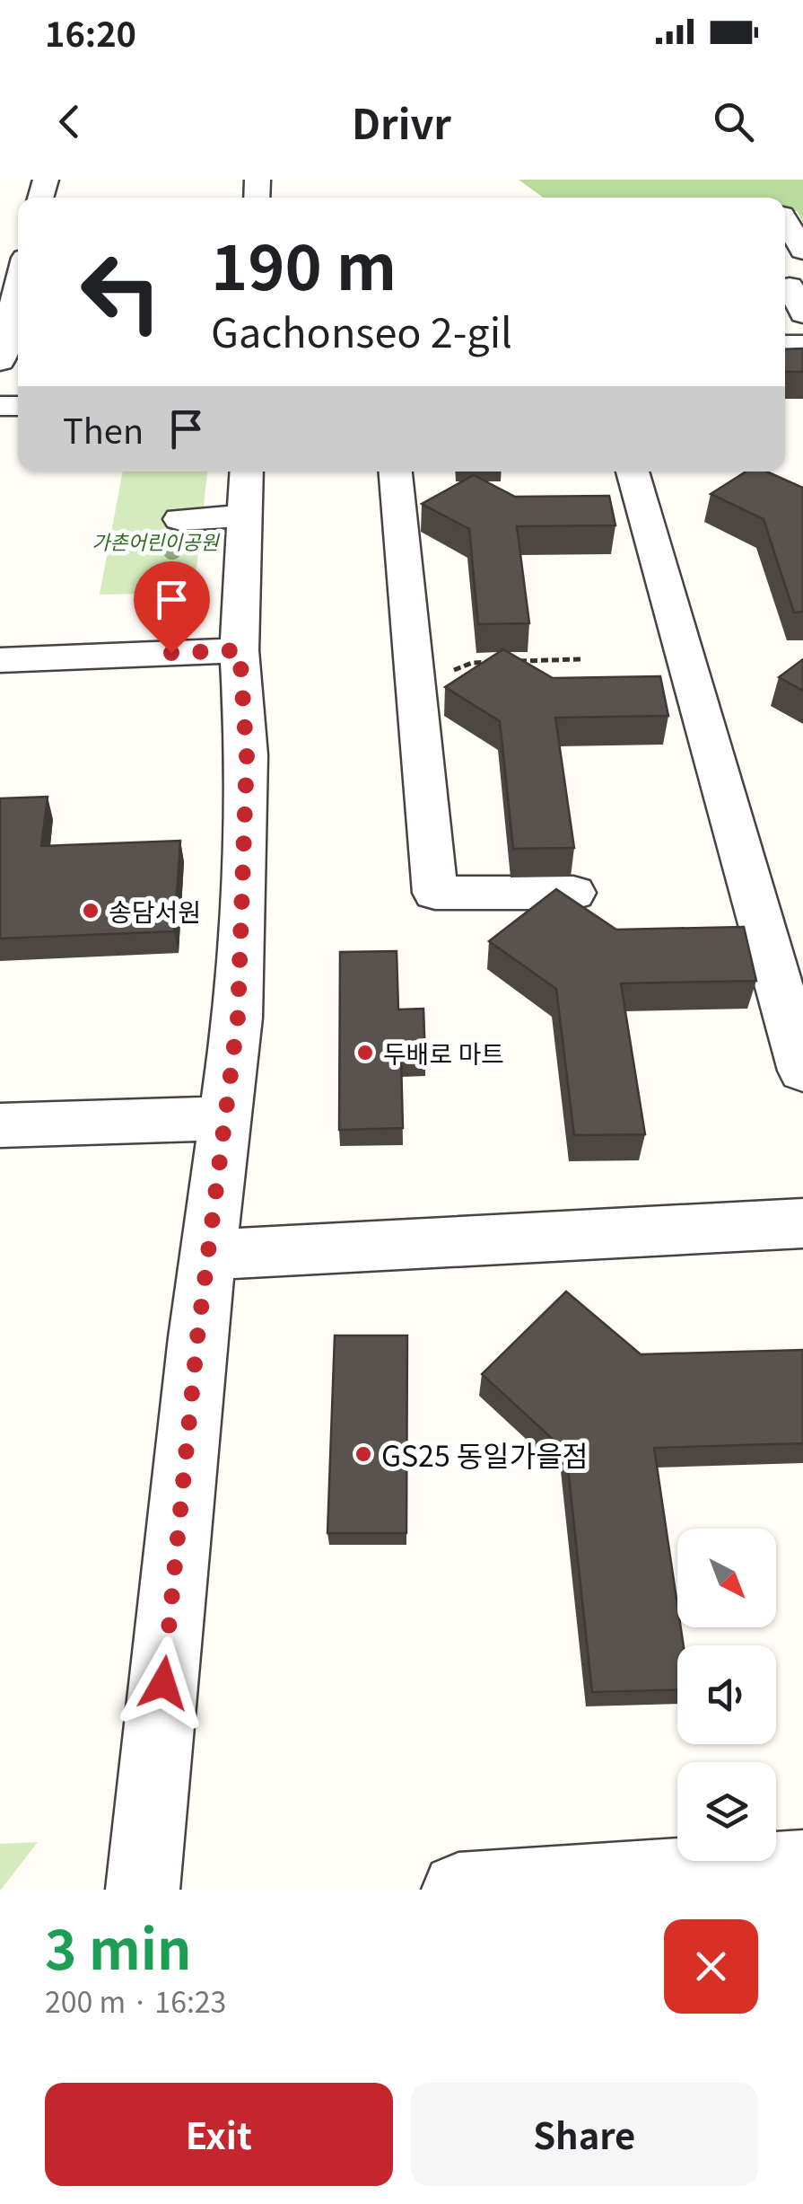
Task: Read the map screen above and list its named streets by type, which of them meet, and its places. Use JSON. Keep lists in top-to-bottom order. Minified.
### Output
{"parks":["가촌어린이공원"],"places":["송담서원","두배로 마트","GS25 동일가을점"],"north":"bottom right","page":{"status":"16:20","header":"Drivr","turn":["190 m","Gachonseo 2-gil"],"then":"Then","heading":["3 min","200 m · 16:23"],"buttons":["Exit","Share"]}}
